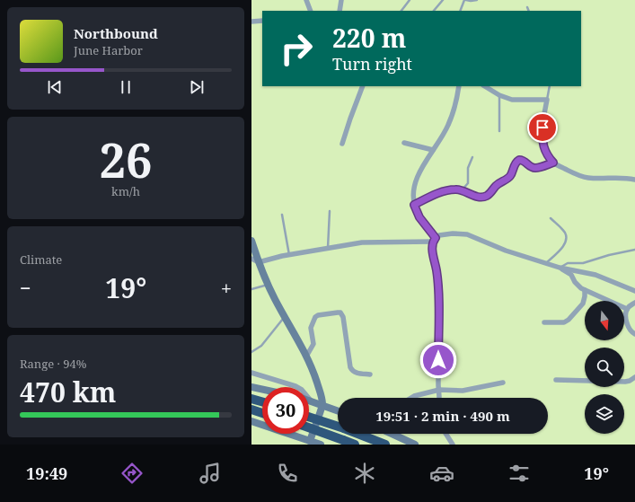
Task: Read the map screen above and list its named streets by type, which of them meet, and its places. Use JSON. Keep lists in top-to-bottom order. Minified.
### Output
{"north":"bottom","page":{"turn":["220 m","Turn right"],"song":["Northbound","June Harbor"],"tile":[["26","km/h"],"Climate",["Range · 94%","470 km"]],"heat":["−","19°","+"],"limit":"30","trip":"19:51 · 2 min · 490 m","tabs":["19:49","19°"]}}
